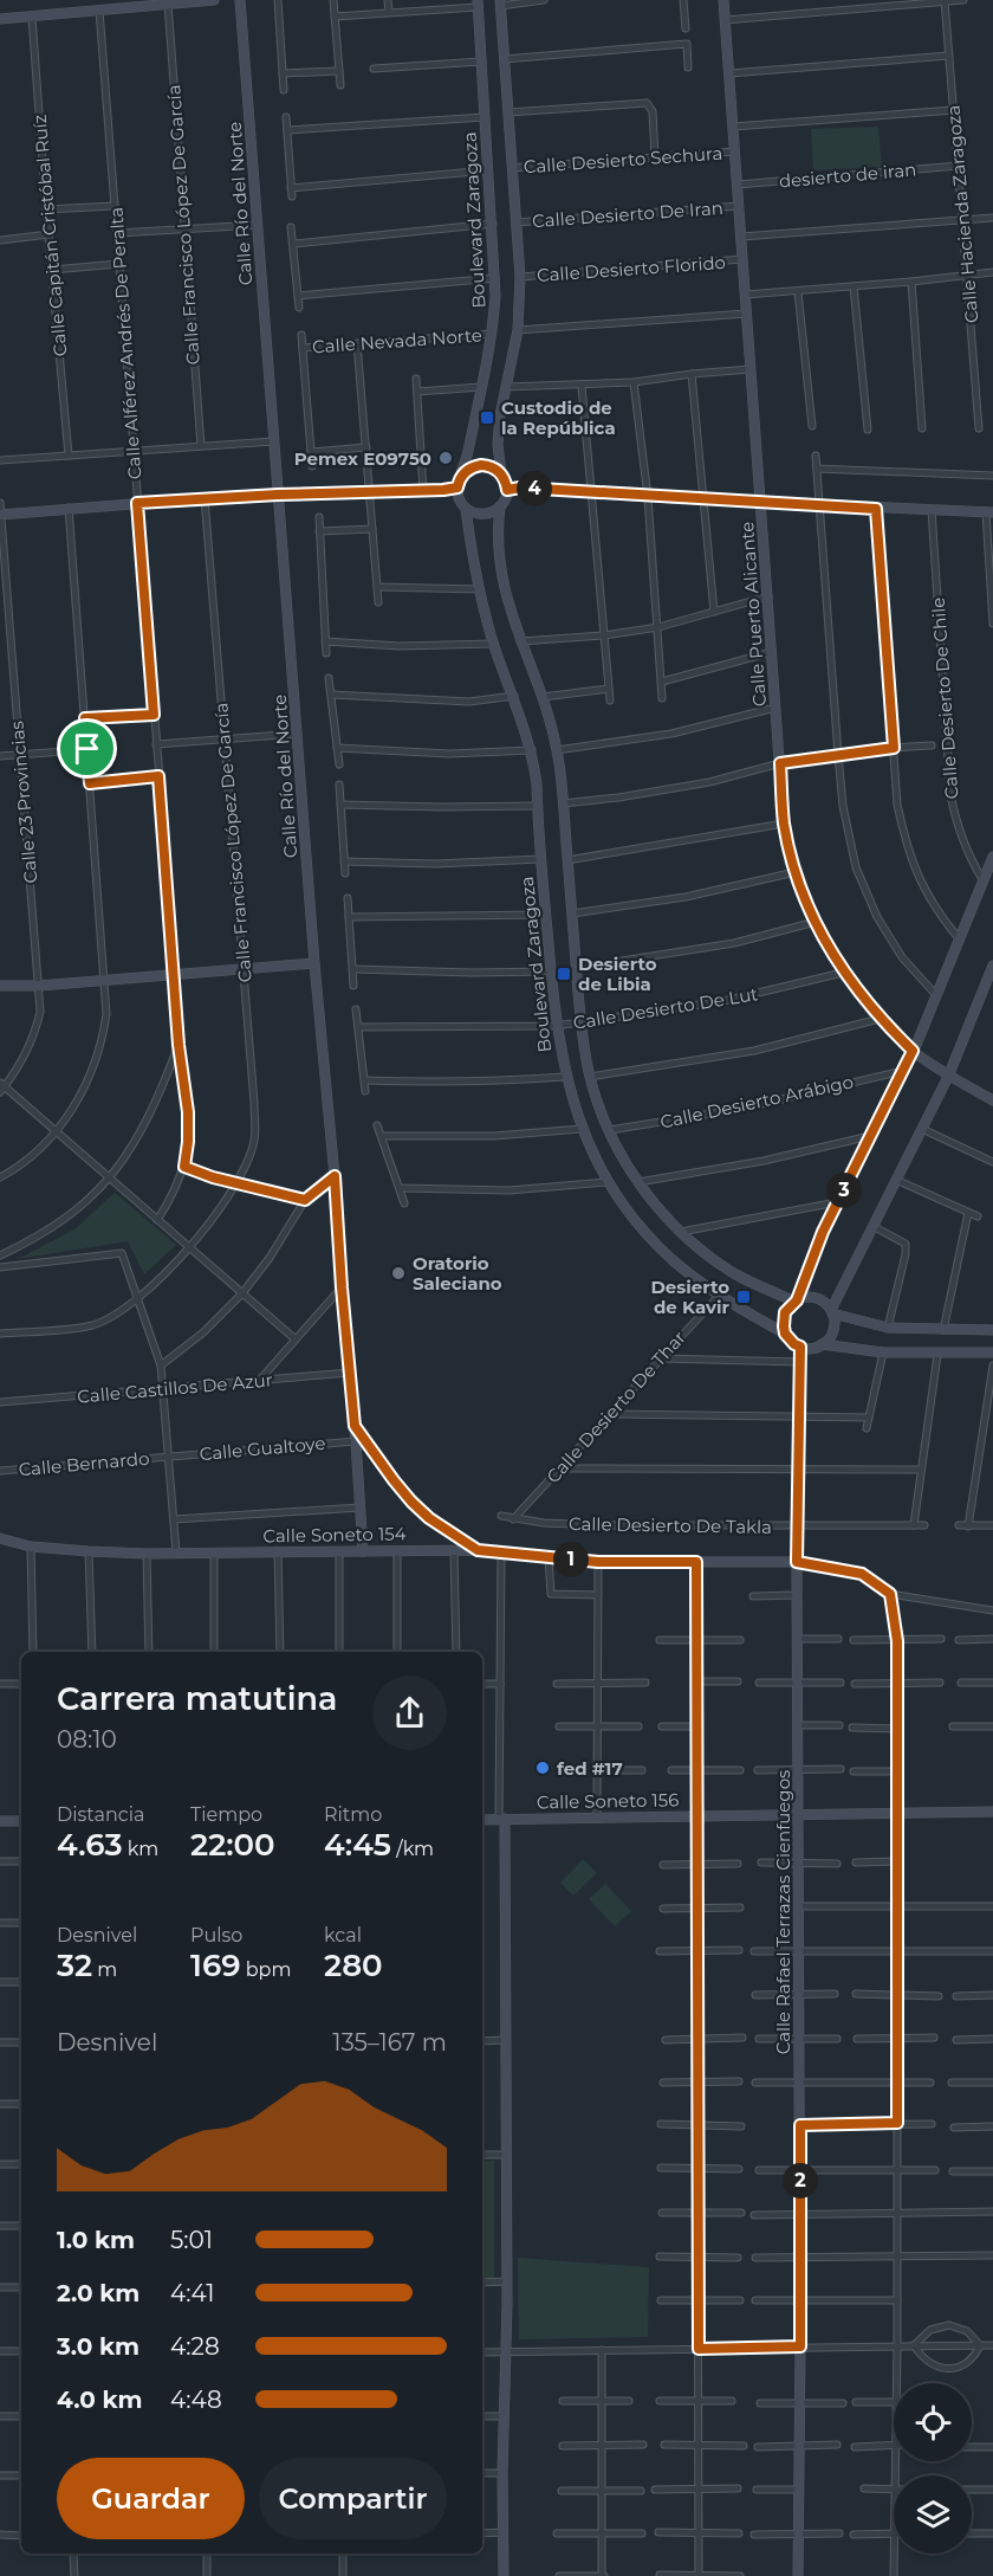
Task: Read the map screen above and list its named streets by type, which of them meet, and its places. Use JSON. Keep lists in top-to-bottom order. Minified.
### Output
{"streets":{"street":["Calle Desierto Sechura","desierto de iran","Calle Río del Norte","Calle Desierto De Iran","Calle Hacienda Zaragoza","Boulevard Zaragoza","Calle Francisco López De García","Calle Capitán Cristóbal Ruíz","Calle Desierto Florido","Calle Nevada Norte","Calle Alférez Andrés De Peralta","Calle Puerto Alicante","Calle Desierto De Chile","Calle 23 Provincias","Calle Desierto De Lut","Calle Desierto Arábigo","Calle Castillos De Azur","Calle Desierto De Thar","Calle Gualtoye","Calle Bernardo","Calle Desierto De Takla","Calle Soneto 154","Calle Soneto 156","Calle Rafael Terrazas Cienfuegos"]},"crossings":[["Calle Desierto Sechura","Calle Puerto Alicante"],["desierto de iran","Calle Hacienda Zaragoza"],["desierto de iran","Calle Puerto Alicante"],["Calle Río del Norte","Calle Castillos De Azur"],["Calle Río del Norte","Calle Gualtoye"],["Calle Río del Norte","Calle Soneto 154"],["Calle Desierto De Iran","Calle Puerto Alicante"],["Boulevard Zaragoza","Calle Nevada Norte"],["Boulevard Zaragoza","Calle Desierto De Lut"],["Boulevard Zaragoza","Calle Desierto De Thar"],["Calle Desierto Florido","Calle Puerto Alicante"],["Calle Puerto Alicante","Calle Desierto De Lut"],["Calle Desierto De Thar","Calle Desierto De Takla"],["Calle Gualtoye","Calle Bernardo"],["Calle Desierto De Takla","Calle Rafael Terrazas Cienfuegos"],["Calle Soneto 154","Calle Rafael Terrazas Cienfuegos"],["Calle Soneto 156","Calle Rafael Terrazas Cienfuegos"]],"places":{"transit":["Custodio de la República","Desierto de Libia","Desierto de Kavir"],"other":["Pemex E09750","Oratorio Saleciano","fed #17"]},"page":{"pins":["4","3","1","2"],"heading":["Carrera matutina","08:10"],"stats":[["Distancia","4.63 km"],["Tiempo","22:00"],["Ritmo","4:45 /km"],["Desnivel","32 m"],["Pulso","169 bpm"],["kcal","280"]],"chart":["Desnivel","135–167 m"],"list":[{"name":"1.0 km","note":"5:01"},{"name":"2.0 km","note":"4:41"},{"name":"3.0 km","note":"4:28"},{"name":"4.0 km","note":"4:48"}],"buttons":["Guardar","Compartir"]}}
